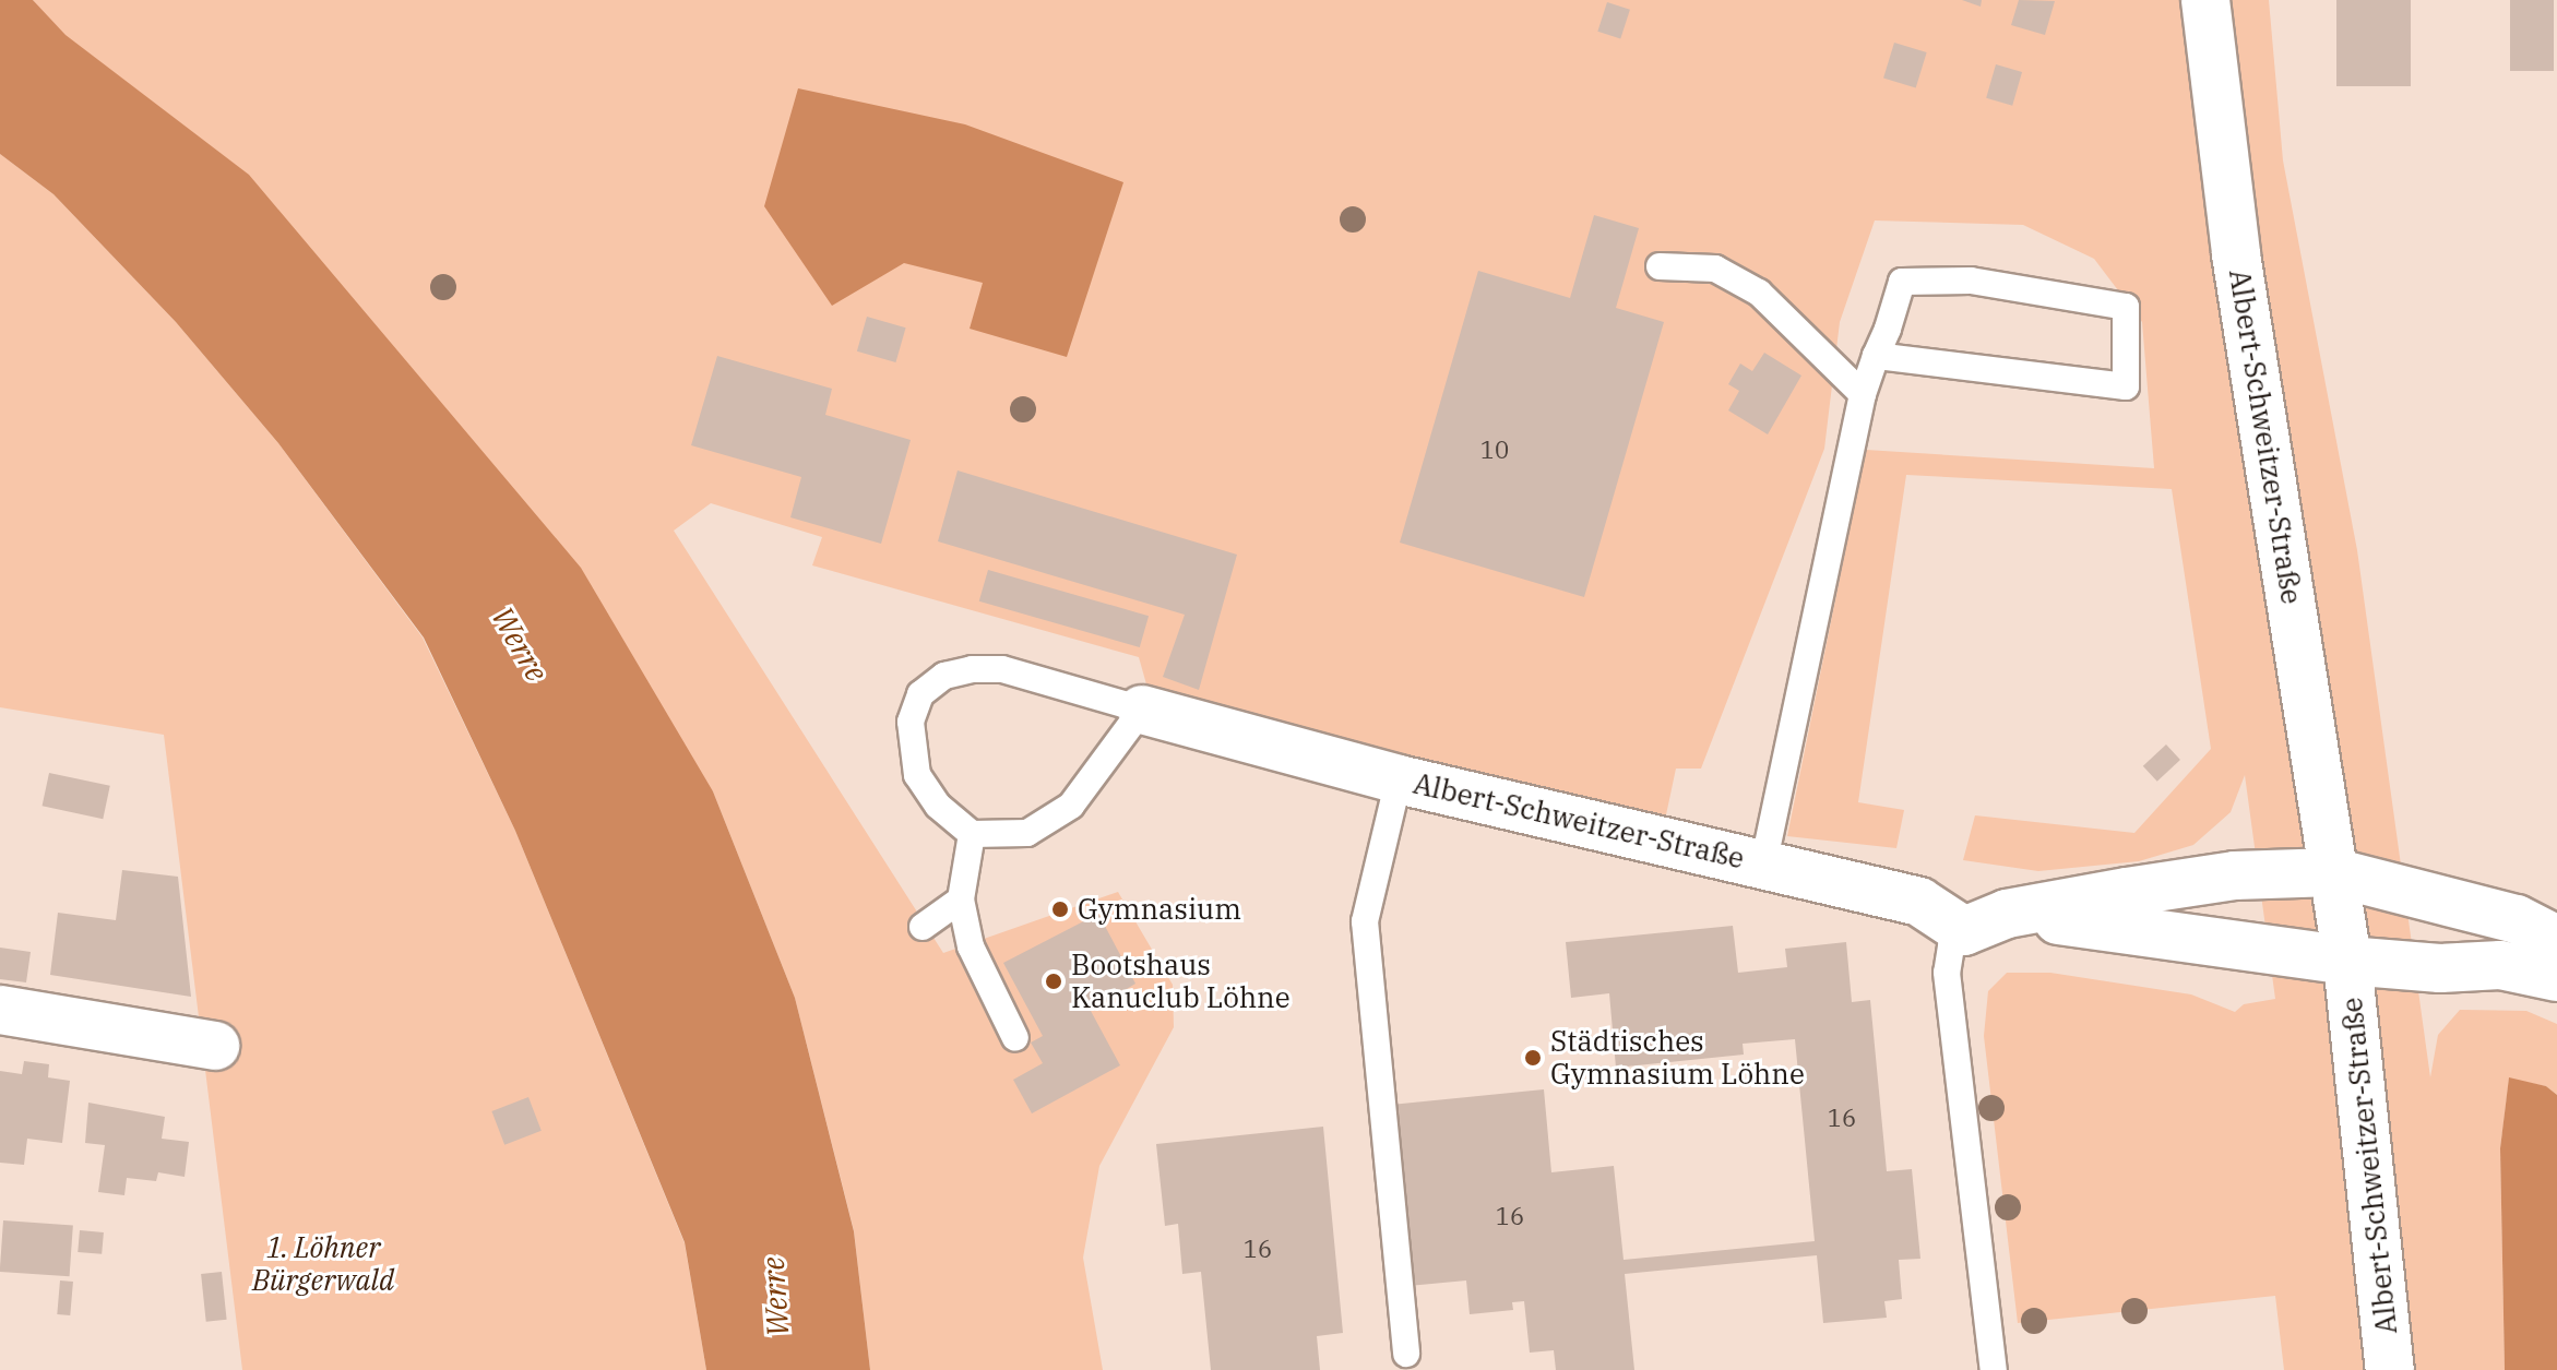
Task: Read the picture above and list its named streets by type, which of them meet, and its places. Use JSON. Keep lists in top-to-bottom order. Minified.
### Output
{"streets":{"street":["Albert-Schweitzer-Straße"]},"water":["Werre"],"parks":["1. Löhner Bürgerwald"],"places":["Gymnasium","Bootshaus Kanuclub Löhne","Städtisches Gymnasium Löhne"],"house_numbers":["10","16","16","16"]}
